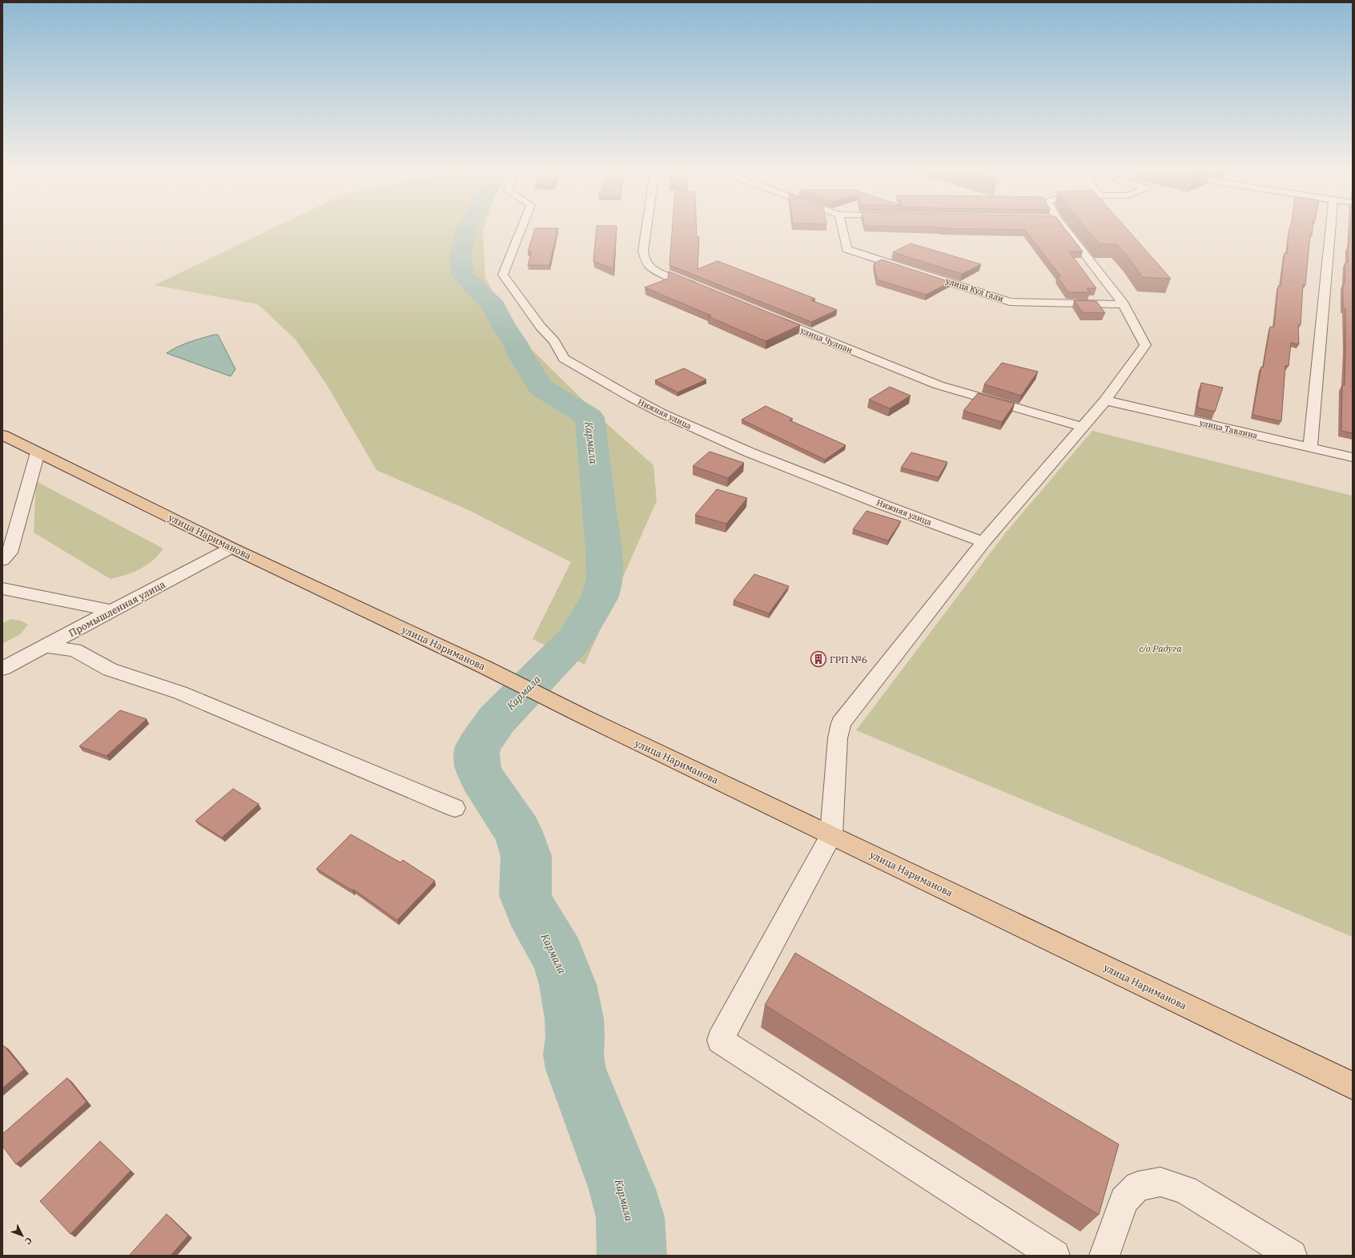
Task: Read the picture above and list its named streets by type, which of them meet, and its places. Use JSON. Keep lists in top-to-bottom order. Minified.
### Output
{"streets":{"main road":["улица Нариманова"],"street":["улица Кул Гали","улица Чулпан","Нижняя улица","улица Тавлина","Промышленная улица"]},"crossings":[["улица Нариманова","Промышленная улица"]],"water":["Кармала"],"parks":["с/о Радуга"],"places":{"building":["ГРП №6"]},"north":"bottom right"}
